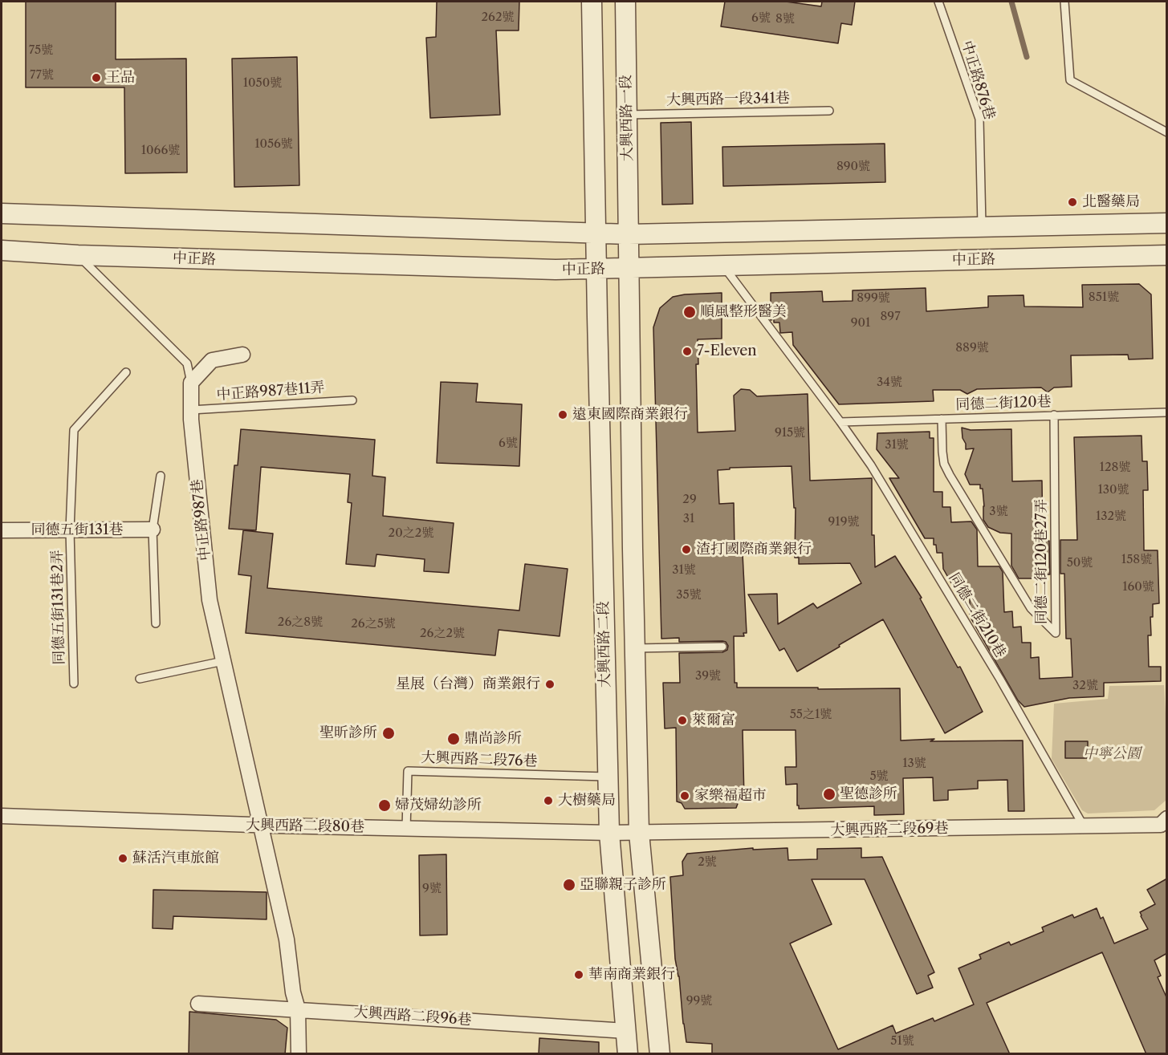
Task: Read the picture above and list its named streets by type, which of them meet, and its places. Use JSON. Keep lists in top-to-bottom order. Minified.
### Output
{"streets":{"street":["大興西路一段","中正路","中正路987巷","同德五街131巷","大興西路二段","大興西路二段80巷","大興西路二段69巷","大興西路二段96巷"],"lane":["中正路876巷","大興西路一段341巷","中正路987巷11弄","同德二街120巷","同德二街120巷27弄","同德五街131巷2弄","同德二街210巷","大興西路二段76巷"]},"crossings":[["大興西路一段341巷","大興西路一段"],["大興西路一段","大興西路二段"],["中正路","中正路987巷"],["中正路","同德二街210巷"],["中正路","大興西路二段"],["中正路987巷11弄","中正路987巷"],["同德二街120巷","同德二街120巷27弄"],["同德二街120巷","同德二街210巷"],["中正路987巷","大興西路二段80巷"],["中正路987巷","大興西路二段96巷"],["同德五街131巷","同德五街131巷2弄"],["同德二街210巷","大興西路二段69巷"],["大興西路二段","大興西路二段76巷"],["大興西路二段","大興西路二段80巷"],["大興西路二段","大興西路二段69巷"],["大興西路二段","大興西路二段96巷"],["大興西路二段76巷","大興西路二段80巷"],["大興西路二段80巷","大興西路二段69巷"]],"parks":["中寧公園"],"places":["王品","北醫藥局","順風整形醫美","7-Eleven","遠東國際商業銀行","渣打國際商業銀行","星展（台灣）商業銀行","萊爾富","聖昕診所","鼎尚診所","聖德診所","家樂福超市","大樹藥局","婦茂婦幼診所","蘇活汽車旅館","亞聯親子診所","華南商業銀行"],"house_numbers":["262號","6號","8號","75號","77號","1050號","1056號","1066號","890號","851號","899號","897","901","889號","34號","915號","6號","31號","128號","130號","29","3號","132號","31","919號","20之2號","158號","50號","31號","160號","35號","26之8號","26之5號","26之2號","39號","32號","55之1號","13號","5號","2號","9號","99號","51號"]}
